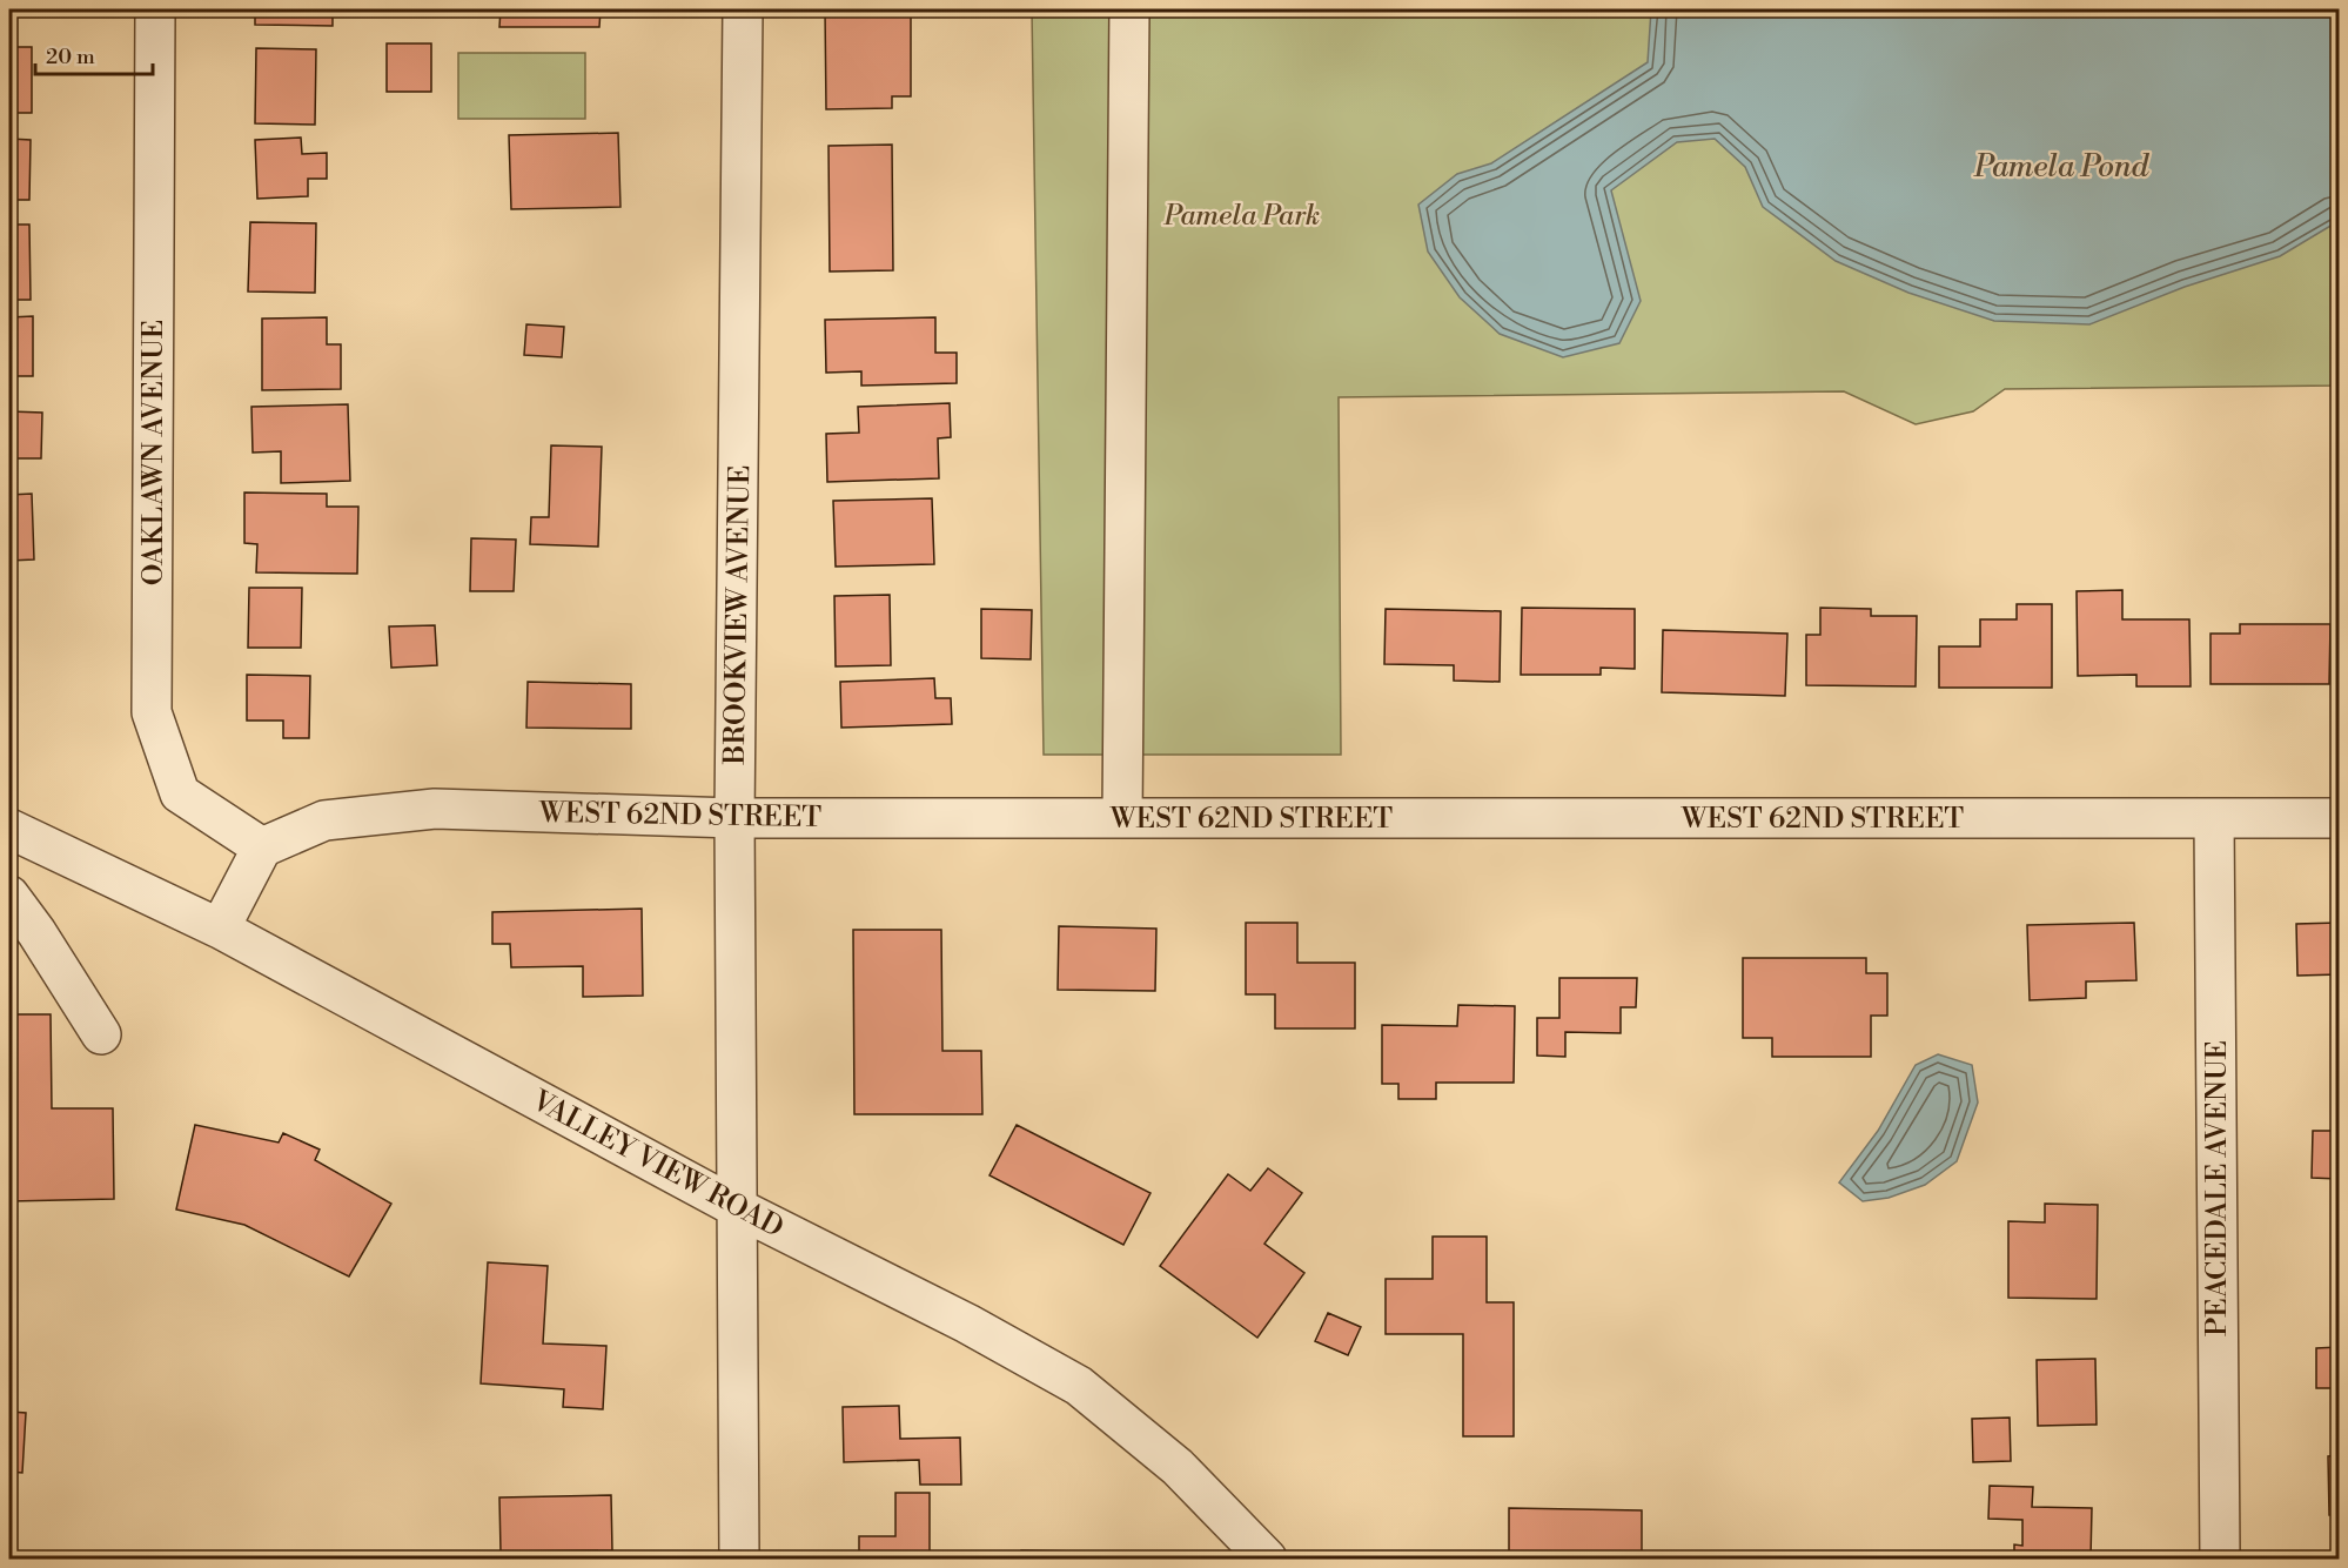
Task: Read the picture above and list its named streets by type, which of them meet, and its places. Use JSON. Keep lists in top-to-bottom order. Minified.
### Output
{"streets":{"street":["OAKLAWN AVENUE","BROOKVIEW AVENUE","WEST 62ND STREET","VALLEY VIEW ROAD","PEACEDALE AVENUE"]},"crossings":[["OAKLAWN AVENUE","WEST 62ND STREET"],["BROOKVIEW AVENUE","WEST 62ND STREET"],["BROOKVIEW AVENUE","VALLEY VIEW ROAD"],["WEST 62ND STREET","PEACEDALE AVENUE"]],"water":["Pamela Pond"],"parks":["Pamela Park"],"scale_bar":"20 m"}
